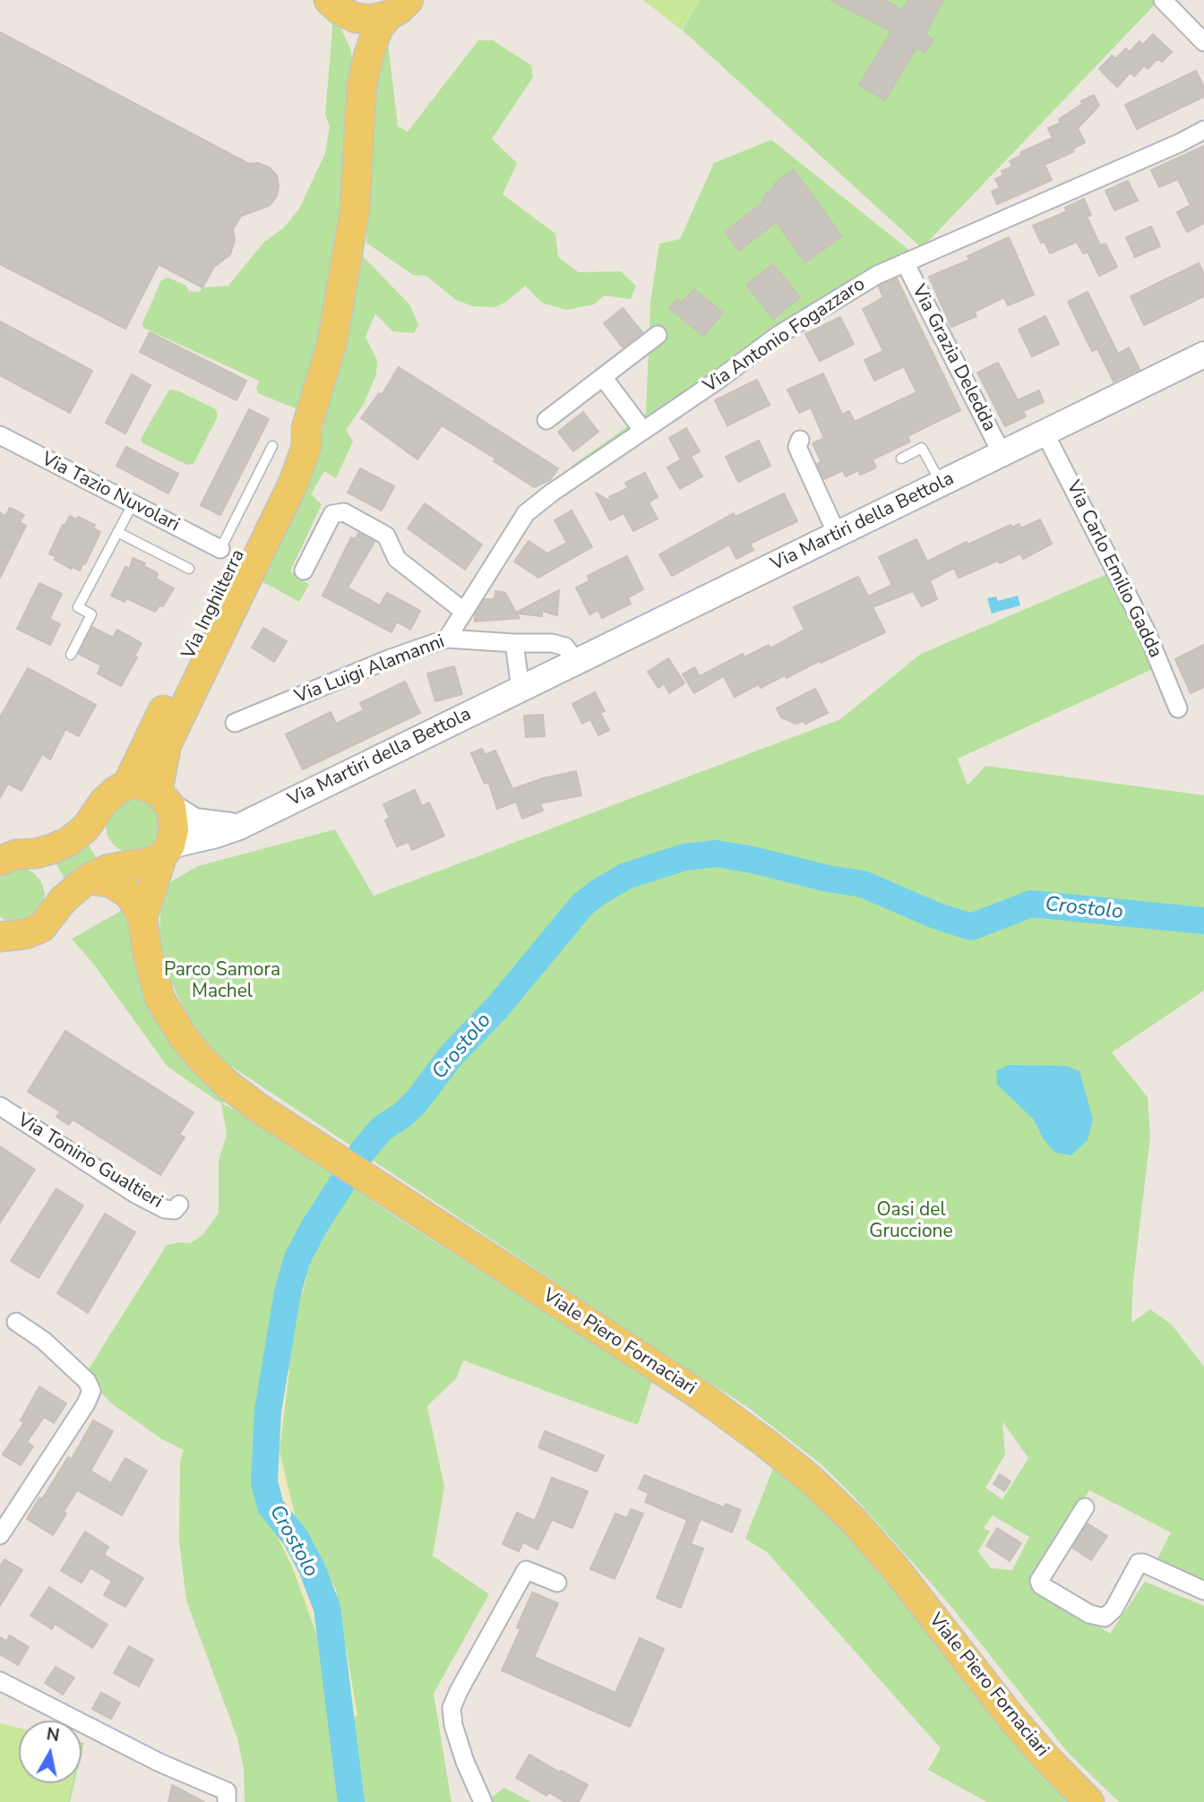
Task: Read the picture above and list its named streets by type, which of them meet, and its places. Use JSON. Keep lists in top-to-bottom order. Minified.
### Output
{"streets":{"main road":["Via Martiri della Bettola","Via Inghilterra","Viale Piero Fornaciari"],"street":["Via Antonio Fogazzaro","Via Grazia Deledda","Via Tazio Nuvolari","Via Carlo Emilio Gadda","Via Luigi Alamanni","Via Tonino Gualtieri"]},"crossings":[["Via Antonio Fogazzaro","Via Grazia Deledda"],["Via Antonio Fogazzaro","Via Luigi Alamanni"],["Via Grazia Deledda","Via Martiri della Bettola"],["Via Martiri della Bettola","Via Carlo Emilio Gadda"],["Via Martiri della Bettola","Via Luigi Alamanni"],["Via Martiri della Bettola","Viale Piero Fornaciari"]],"water":["Crostolo"],"parks":["Parco Samora Machel","Oasi del Gruccione"],"north":"top"}
